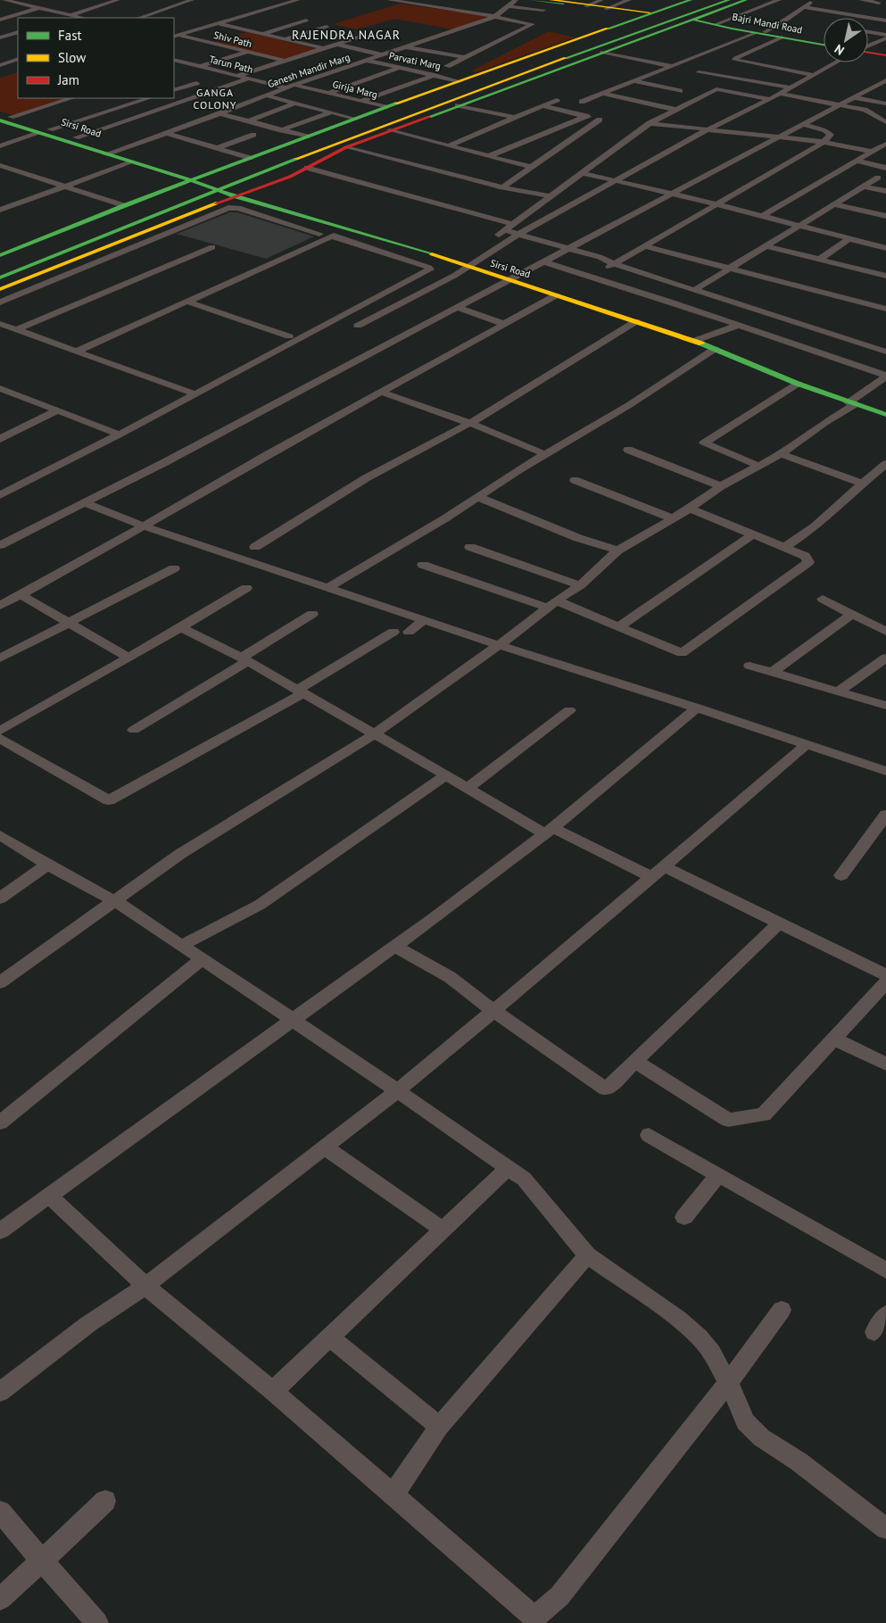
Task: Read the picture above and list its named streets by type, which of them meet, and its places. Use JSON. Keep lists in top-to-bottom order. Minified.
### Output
{"streets":{"main road":["Bajri Mandi Road","Sirsi Road"],"street":["Shiv Path","Parvati Marg","Tarun Path","Ganesh Mandir Marg","Girija Marg"]},"crossings":[["Parvati Marg","Ganesh Mandir Marg"],["Tarun Path","Ganesh Mandir Marg"],["Ganesh Mandir Marg","Girija Marg"],["Ganesh Mandir Marg","Sirsi Road"]],"districts":["RAJENDRA NAGAR","GANGA COLONY"],"legend":["Fast","Slow","Jam"],"north":"bottom left"}
